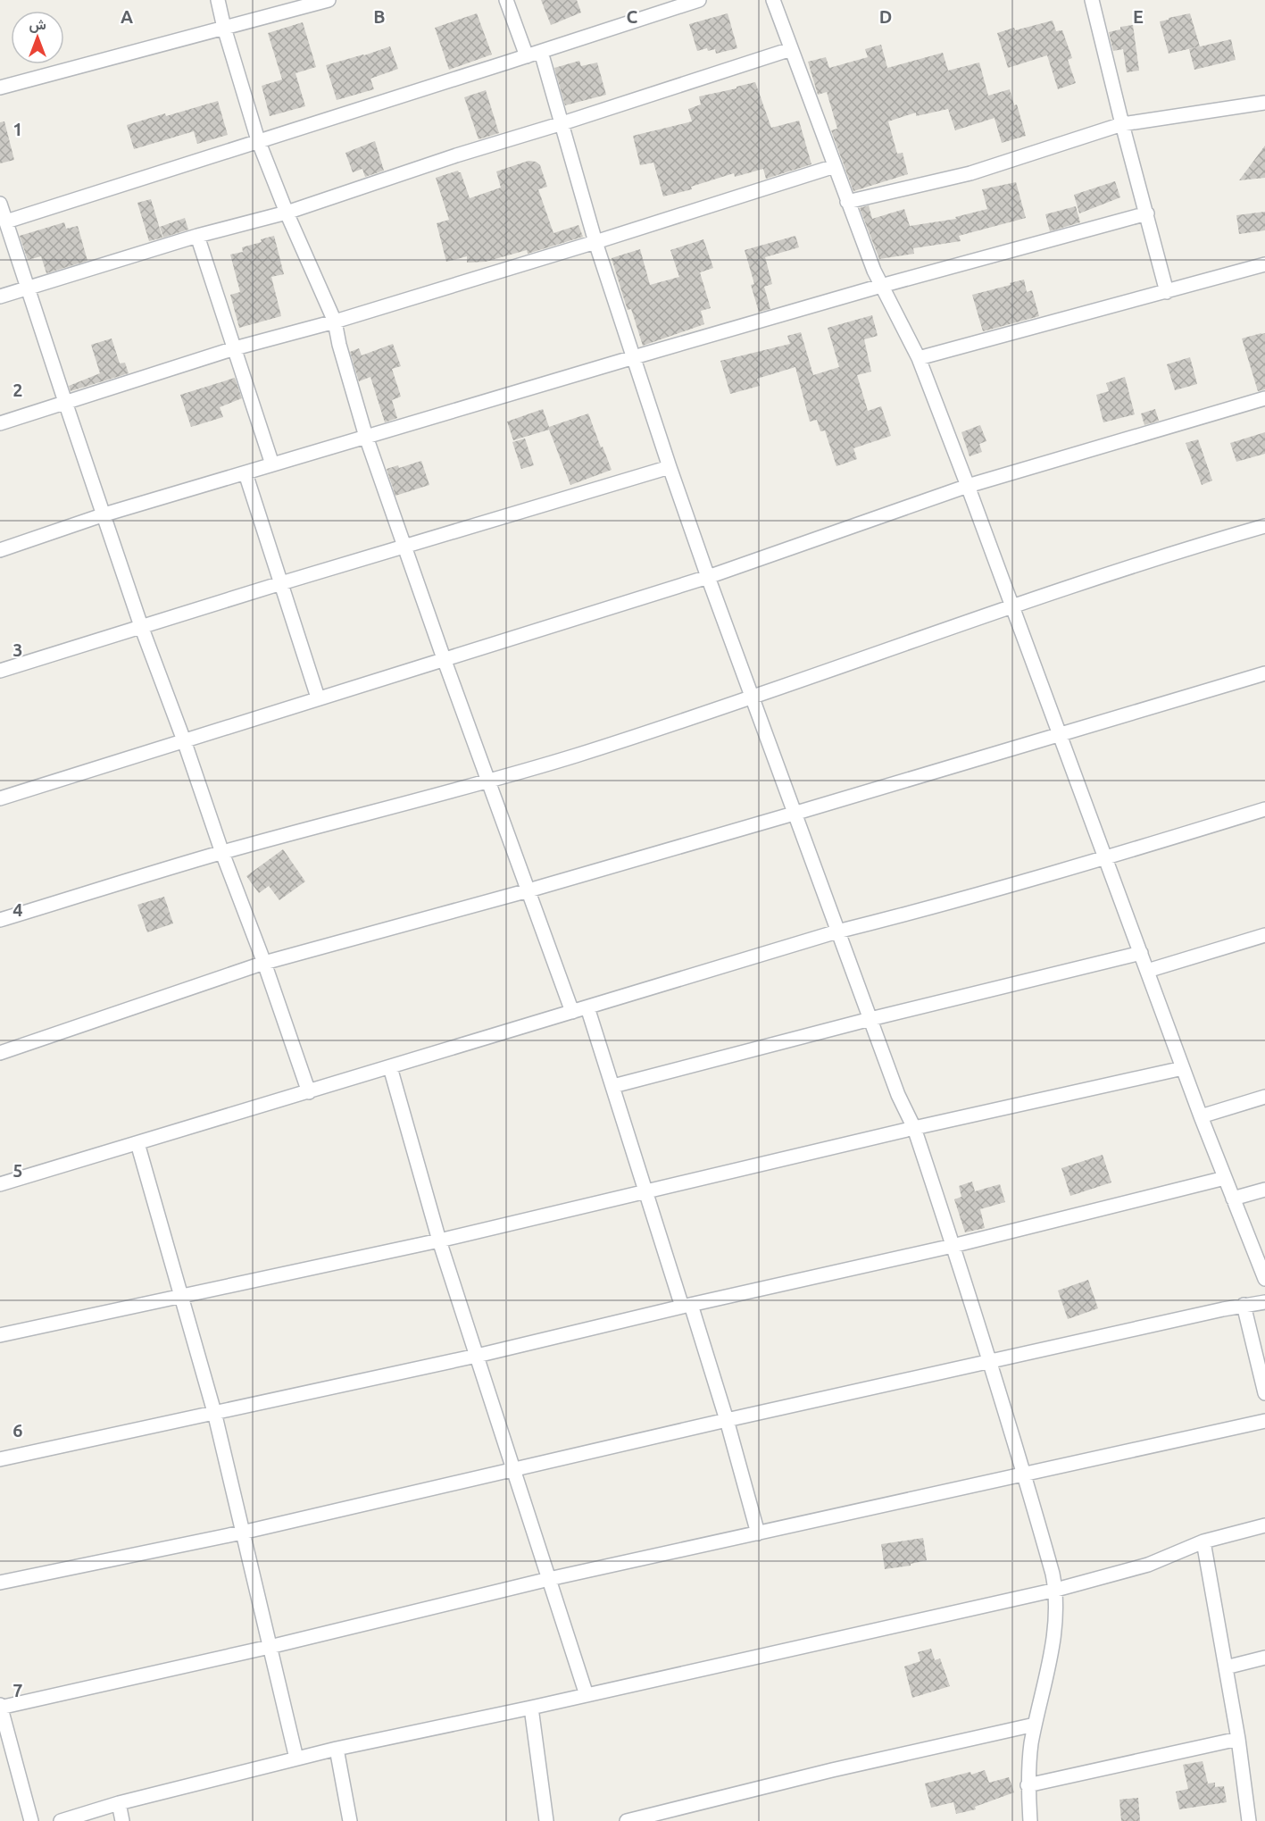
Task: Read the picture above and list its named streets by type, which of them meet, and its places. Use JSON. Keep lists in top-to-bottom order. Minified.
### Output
{"north":"top","grid":{"columns":["A","B","C","D","E"],"rows":["1","2","3","4","5","6","7"]}}
